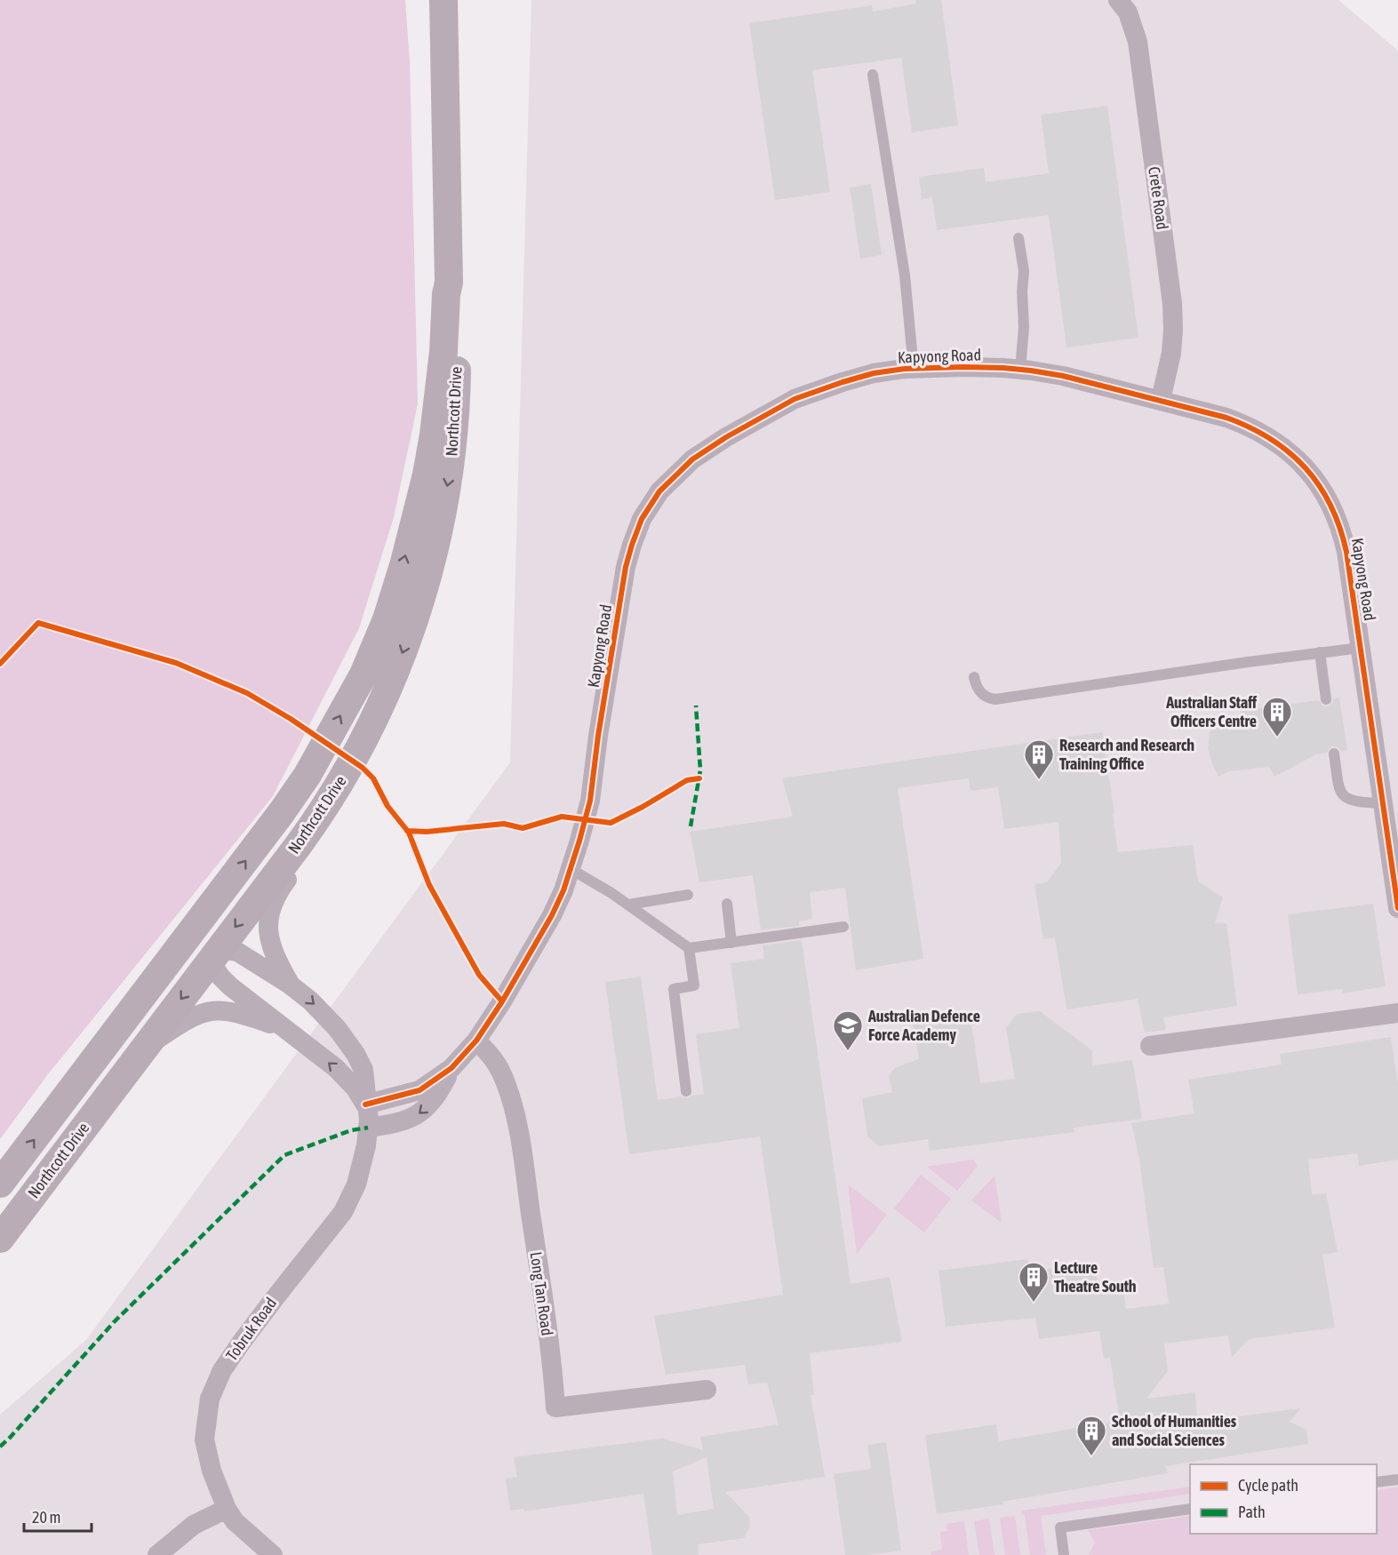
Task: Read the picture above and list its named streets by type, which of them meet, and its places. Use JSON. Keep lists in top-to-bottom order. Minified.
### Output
{"streets":{"street":["Crete Road","Kapyong Road","Northcott Drive","Long Tan Road","Tobruk Road"]},"crossings":[["Crete Road","Kapyong Road"],["Kapyong Road","Long Tan Road"],["Kapyong Road","Tobruk Road"],["Northcott Drive","Tobruk Road"]],"places":{"building":["Australian Staff Officers Centre","Research and Research Training Office","Lecture Theatre South","School of Humanities and Social Sciences"],"school or university":["Australian Defence Force Academy"]},"legend":["Cycle path","Path"],"scale_bar":"20 m"}
